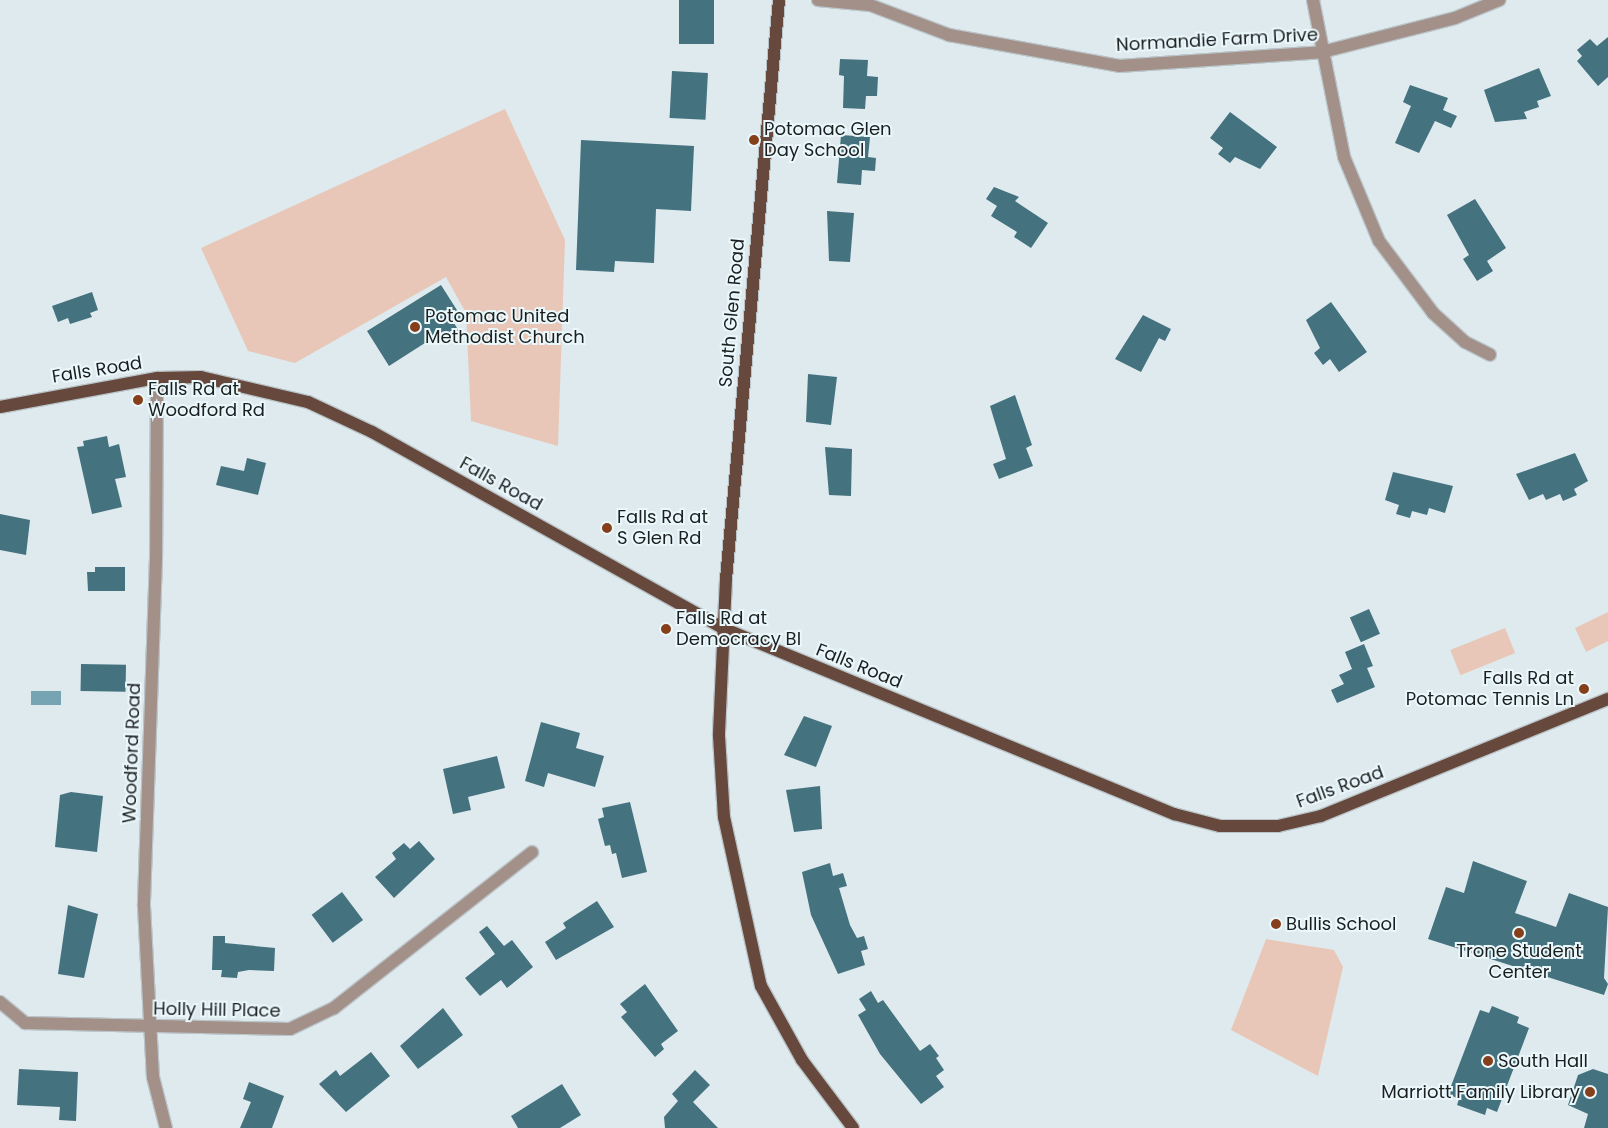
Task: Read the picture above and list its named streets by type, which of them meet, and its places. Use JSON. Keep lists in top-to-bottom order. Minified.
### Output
{"streets":{"main road":["South Glen Road","Falls Road"],"street":["Normandie Farm Drive","Woodford Road","Holly Hill Place"]},"crossings":[["South Glen Road","Falls Road"],["Falls Road","Woodford Road"],["Woodford Road","Holly Hill Place"]],"places":["Potomac Glen Day School","Potomac United Methodist Church","Falls Rd at Woodford Rd","Falls Rd at S Glen Rd","Falls Rd at Democracy Bl","Falls Rd at Potomac Tennis Ln","Bullis School","Trone Student Center","South Hall","Marriott Family Library"]}
